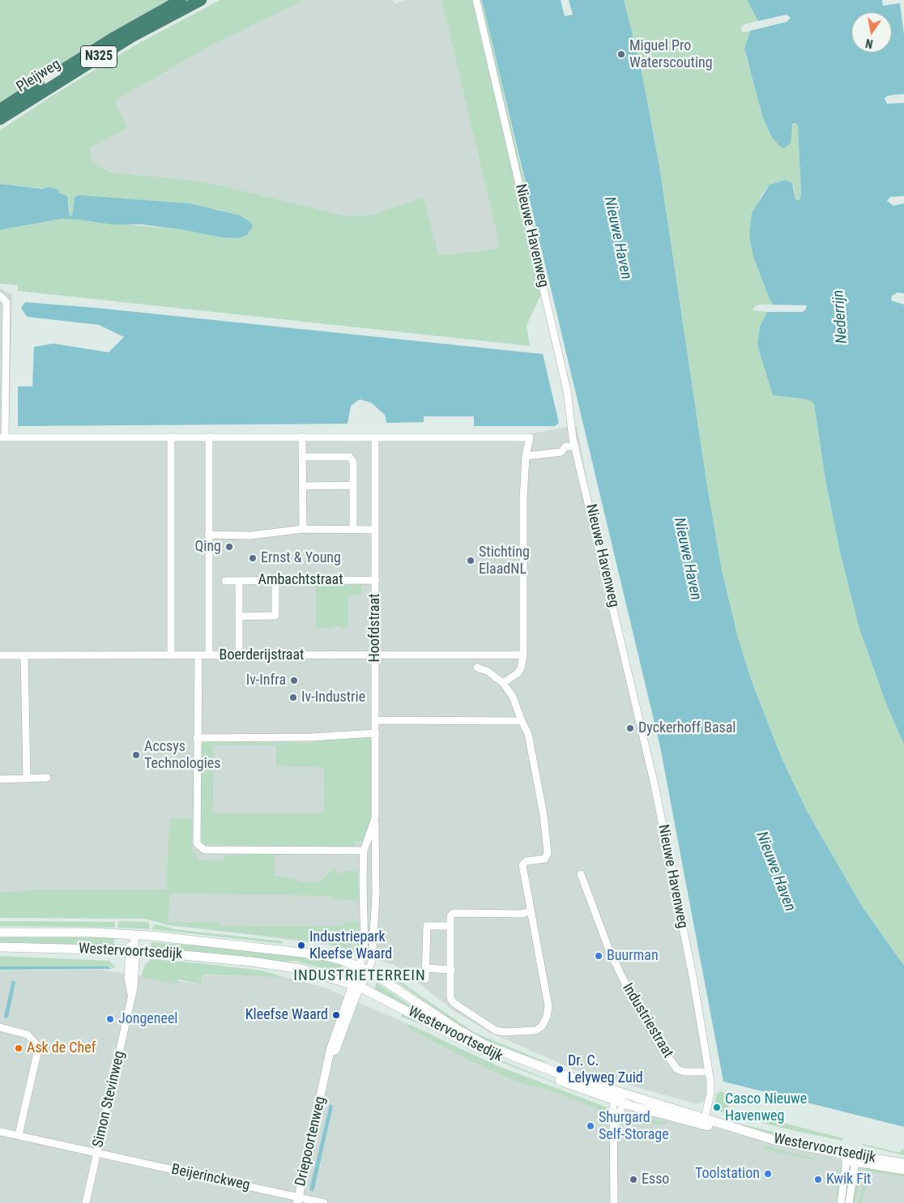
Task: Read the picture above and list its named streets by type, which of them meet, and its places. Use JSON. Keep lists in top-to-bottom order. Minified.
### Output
{"streets":{"highway":["N325","Pleijweg"],"main road":["Westervoortsedijk"],"street":["Nieuwe Havenweg","Ambachtstraat","Hoofdstraat","Boerderijstraat","Industriestraat","Simon Stevinweg","Driepoortenweg","Beijerinckweg"]},"crossings":[["Nieuwe Havenweg","Westervoortsedijk"],["Nieuwe Havenweg","Industriestraat"],["Ambachtstraat","Hoofdstraat"],["Hoofdstraat","Boerderijstraat"],["Westervoortsedijk","Simon Stevinweg"],["Westervoortsedijk","Driepoortenweg"],["Simon Stevinweg","Beijerinckweg"],["Driepoortenweg","Beijerinckweg"]],"districts":["INDUSTRIETERREIN"],"water":["Nieuwe Haven","Nederrijn"],"places":["Miguel Pro Waterscouting","Qing","Ernst & Young","Stichting ElaadNL","Iv-Infra","Iv-Industrie","Dyckerhoff Basal","Accsys Technologies","Industriepark Kleefse Waard","Buurman","Kleefse Waard","Jongeneel","Ask de Chef","Dr. C. Lelyweg Zuid","Casco Nieuwe Havenweg","Shurgard Self-Storage","Toolstation","Esso","Kwik Fit"],"north":"bottom"}
